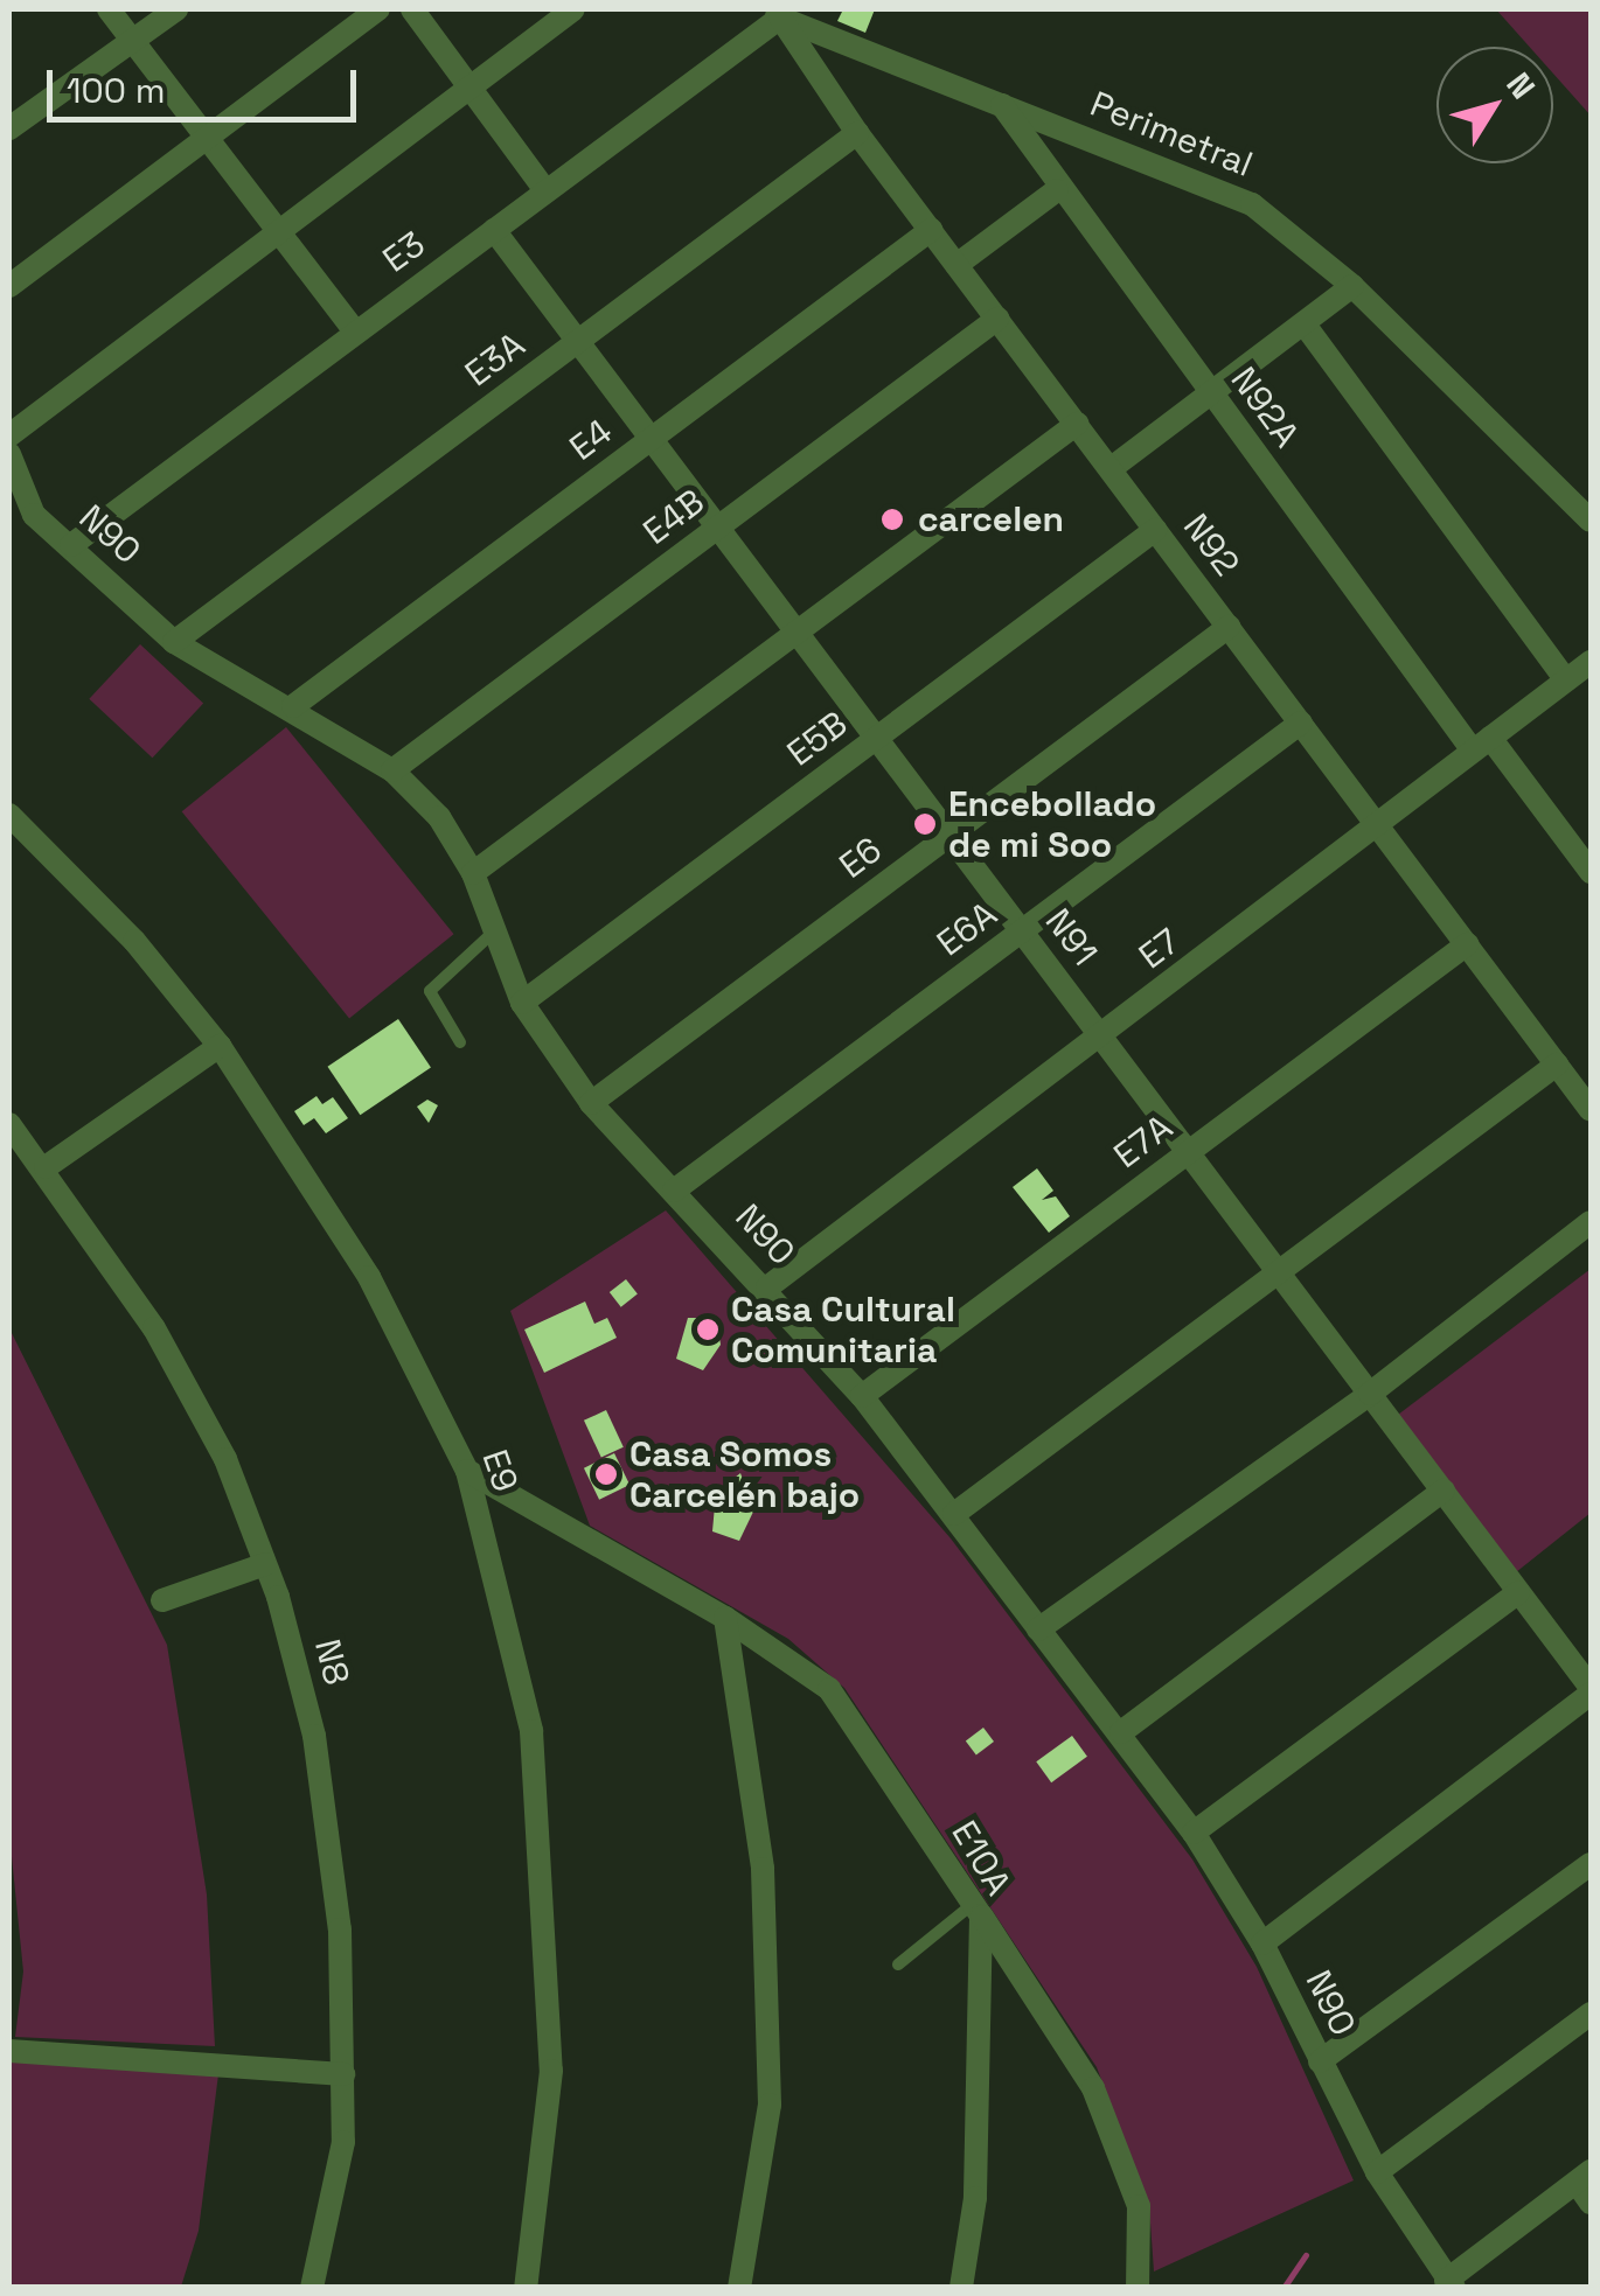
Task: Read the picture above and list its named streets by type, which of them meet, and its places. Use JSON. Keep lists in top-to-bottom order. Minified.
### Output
{"streets":{"street":["Perimetral","E3","E3A","N92A","E4","E4B","N90","N92","E5B","E6","E6A","N91","E7","E7A","E9","N8","E10A"]},"crossings":[["Perimetral","E3"],["Perimetral","N92A"],["Perimetral","N92"],["E3","N90"],["E3","N92"],["E3","N91"],["E3A","N90"],["E3A","N92"],["E3A","N91"],["N92A","E7"],["E4","N90"],["E4","N92"],["E4","N91"],["E4B","N90"],["E4B","N92"],["E4B","N91"],["N90","E5B"],["N90","E6"],["N90","E6A"],["N90","E7"],["N90","E7A"],["N92","E5B"],["N92","E6"],["N92","E6A"],["N92","E7"],["N92","E7A"],["E5B","N91"],["E6","N91"],["E6A","N91"],["N91","E7"],["N91","E7A"],["E9","E10A"]],"places":["carcelen","Encebollado de mi Soo","Casa Cultural Comunitaria","Casa Somos Carcelén bajo"],"scale_bar":"100 m","north":"top right"}
